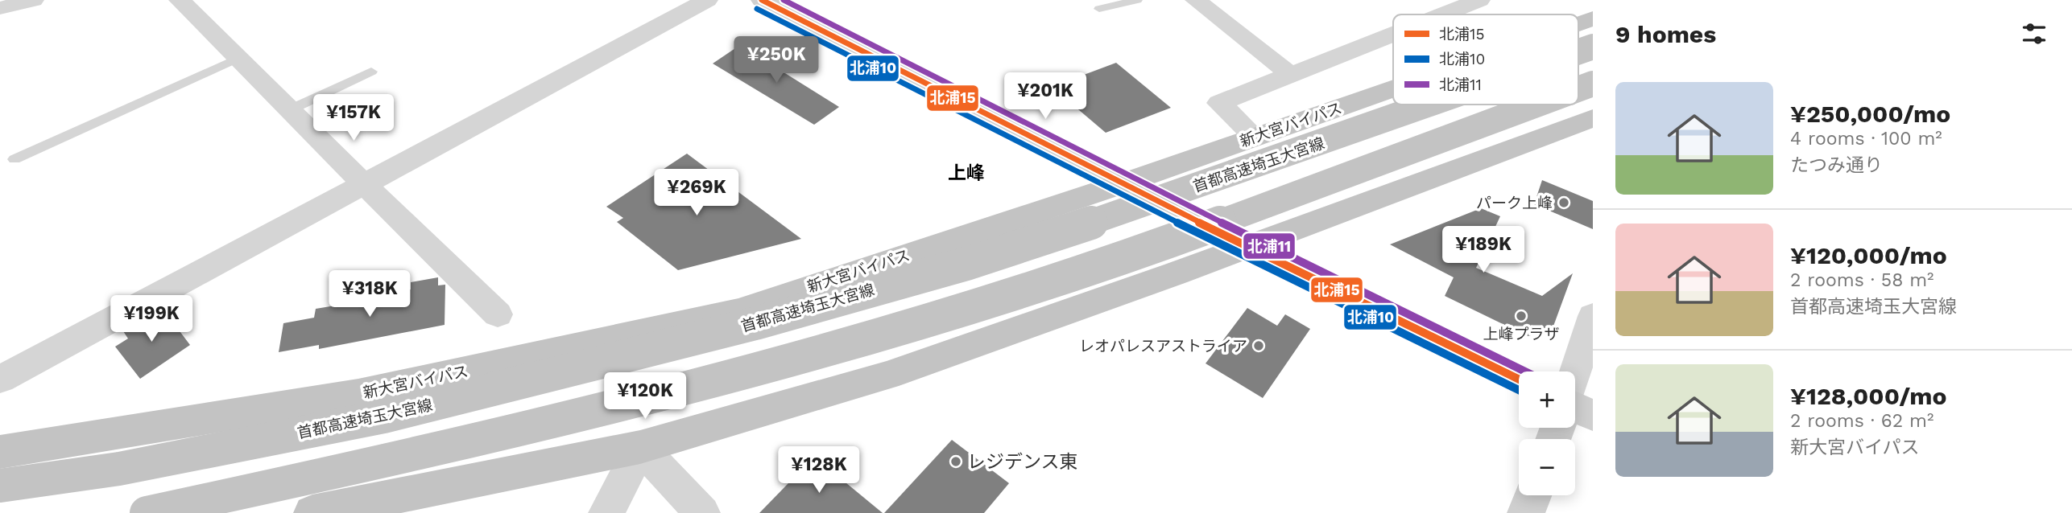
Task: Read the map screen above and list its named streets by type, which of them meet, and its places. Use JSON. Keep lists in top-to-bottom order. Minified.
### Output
{"streets":{"highway":["新大宮バイパス","首都高速埼玉大宮線"]},"districts":["上峰"],"places":["パーク上峰","上峰プラザ","レオパレスアストライア","レジデンス東"],"lines":["transit line 北浦15","transit line 北浦11","transit line 北浦10"],"legend":["北浦15","北浦10","北浦11"],"page":{"heading":"9 homes","price":["¥250K","¥201K","¥157K","¥269K","¥189K","¥318K","¥199K","¥120K","¥128K"],"list":[{"name":"¥250,000/mo","note":"4 rooms · 100 m² · たつみ通り"},{"name":"¥120,000/mo","note":"2 rooms · 58 m² · 首都高速埼玉大宮線"},{"name":"¥128,000/mo","note":"2 rooms · 62 m² · 新大宮バイパス"}],"map_buttons":["+","−"]}}
